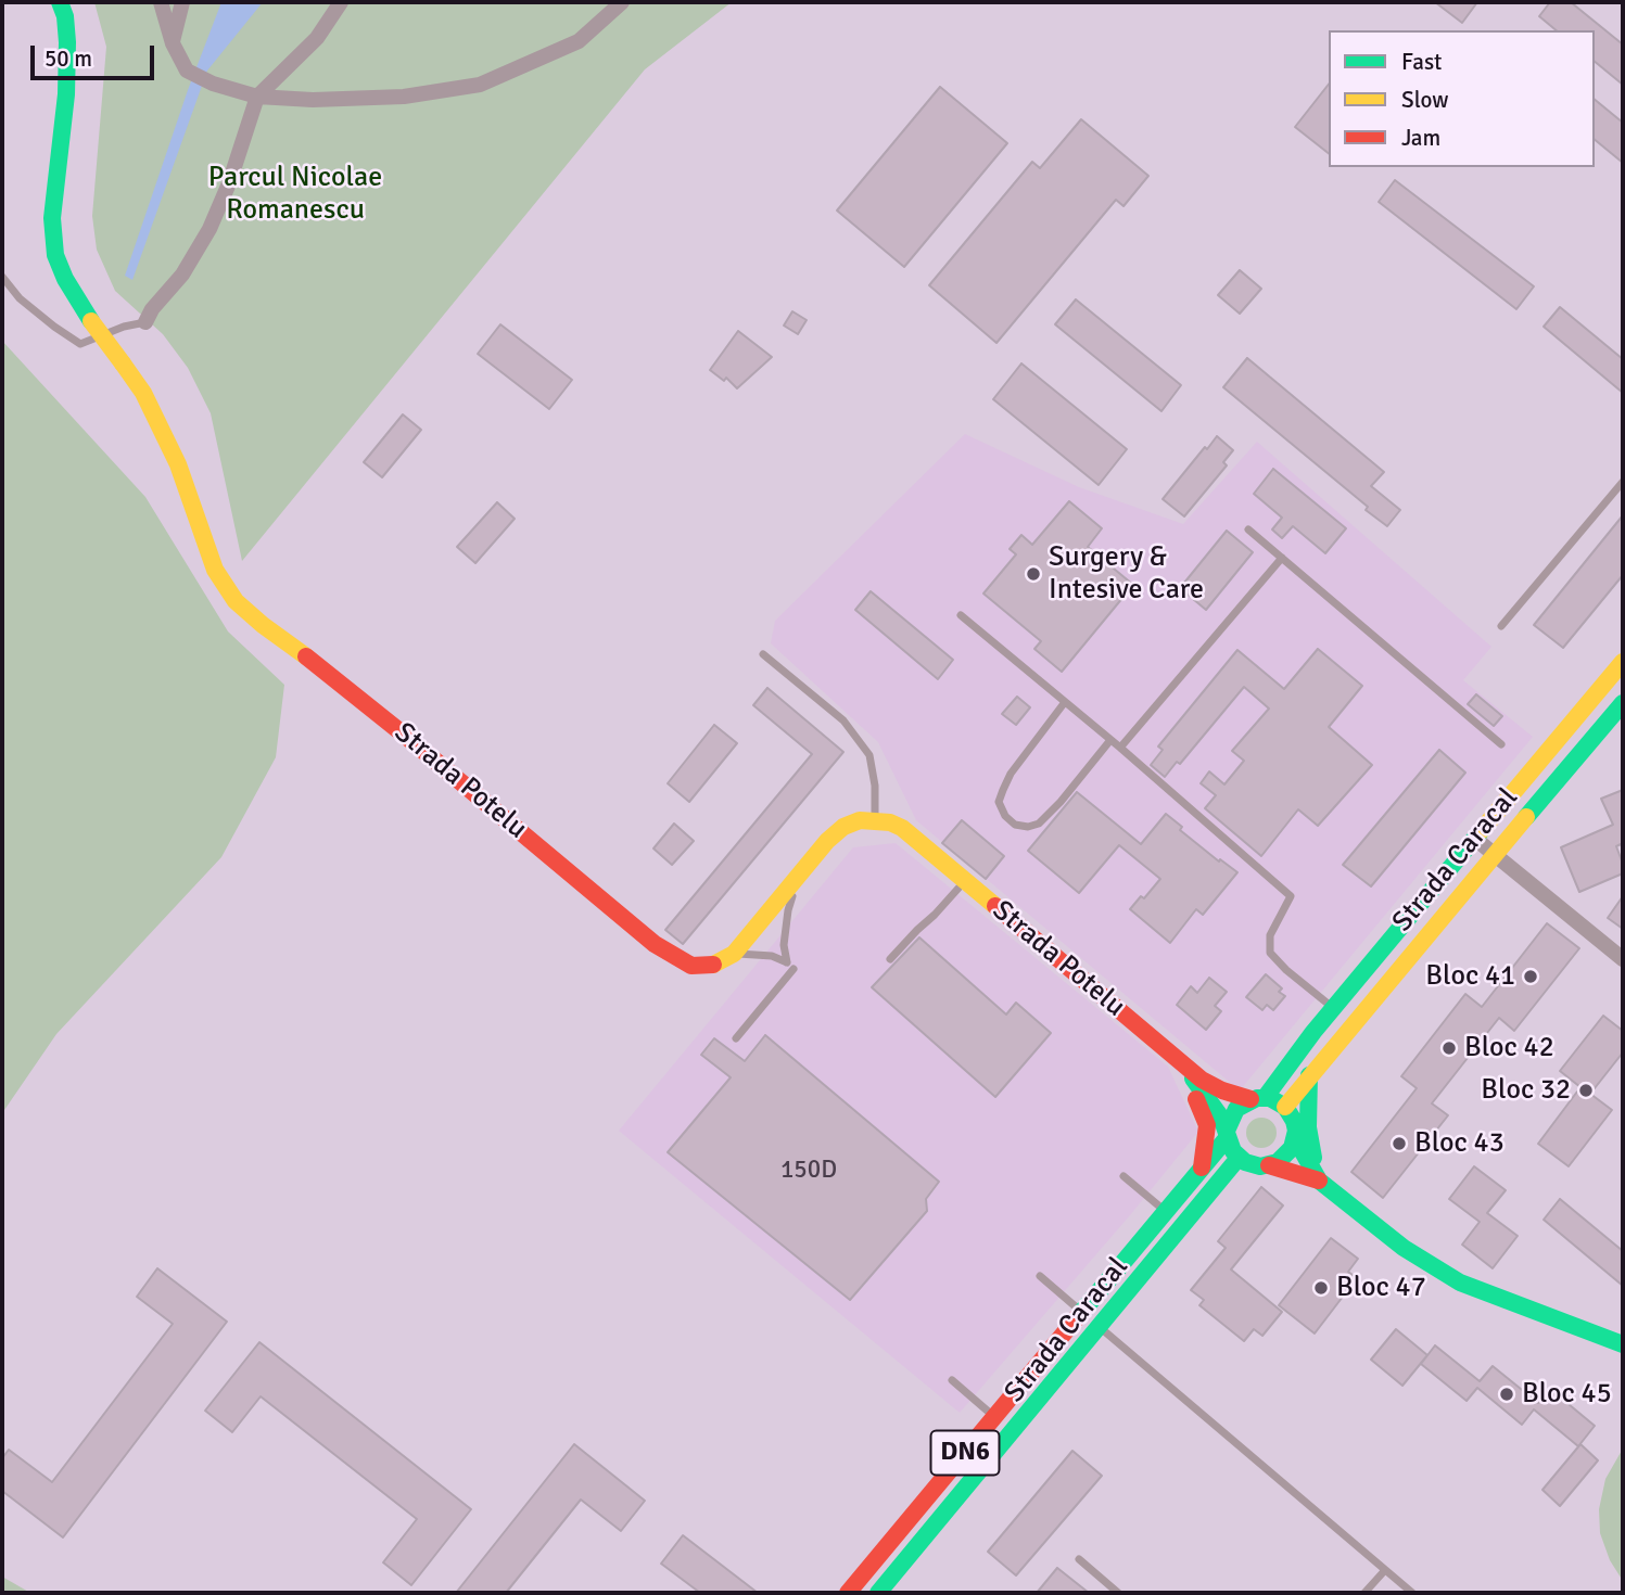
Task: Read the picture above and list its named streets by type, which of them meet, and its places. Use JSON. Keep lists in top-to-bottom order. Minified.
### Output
{"streets":{"main road":["Strada Potelu","Strada Caracal","DN6"]},"crossings":[["Strada Potelu","Strada Caracal"],["Strada Potelu","DN6"],["Strada Caracal","DN6"]],"parks":["Parcul Nicolae Romanescu"],"places":["Surgery & Intesive Care","Bloc 41","Bloc 42","Bloc 32","Bloc 43","Bloc 47","Bloc 45"],"house_numbers":["150D"],"legend":["Fast","Slow","Jam"],"scale_bar":"50 m"}
